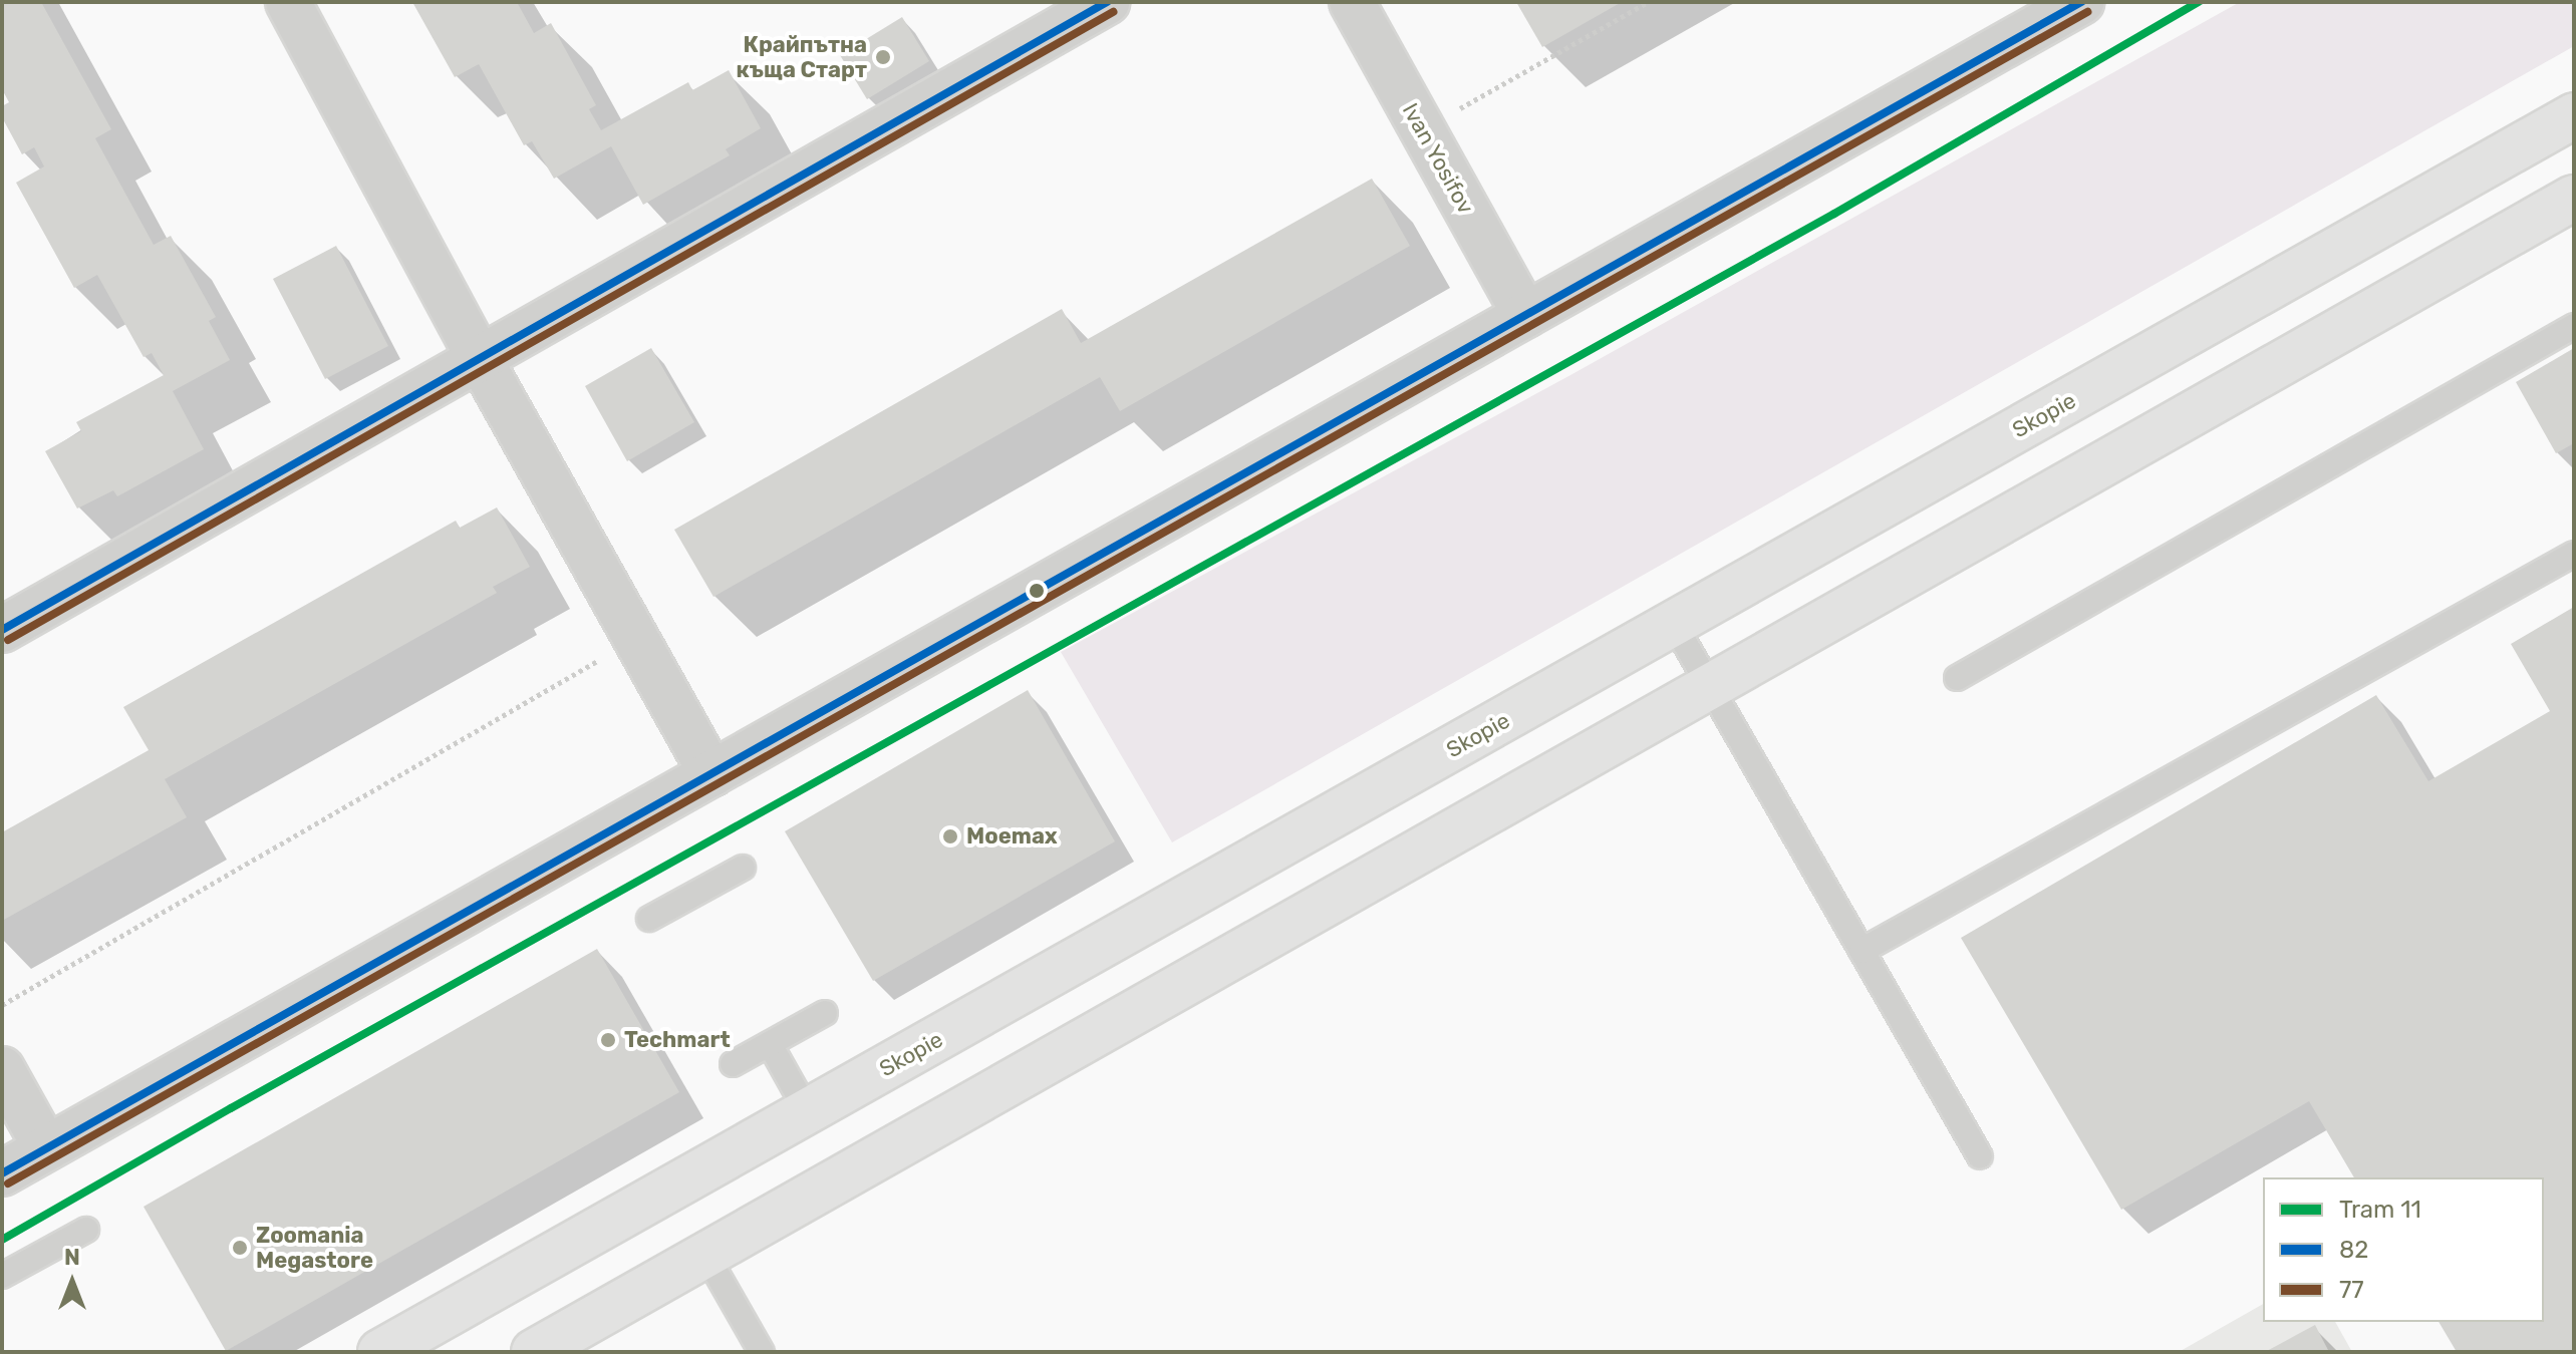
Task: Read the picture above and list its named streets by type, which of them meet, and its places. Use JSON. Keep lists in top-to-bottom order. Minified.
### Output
{"streets":{"main road":["Skopie"],"street":["Ivan Yosifov"]},"places":["Крайпътна къща Старт","Moemax","Techmart","Zoomania Megastore"],"lines":["tram line 11","transit line 82","transit line 77"],"legend":["Tram 11","82","77"],"north":"top"}
